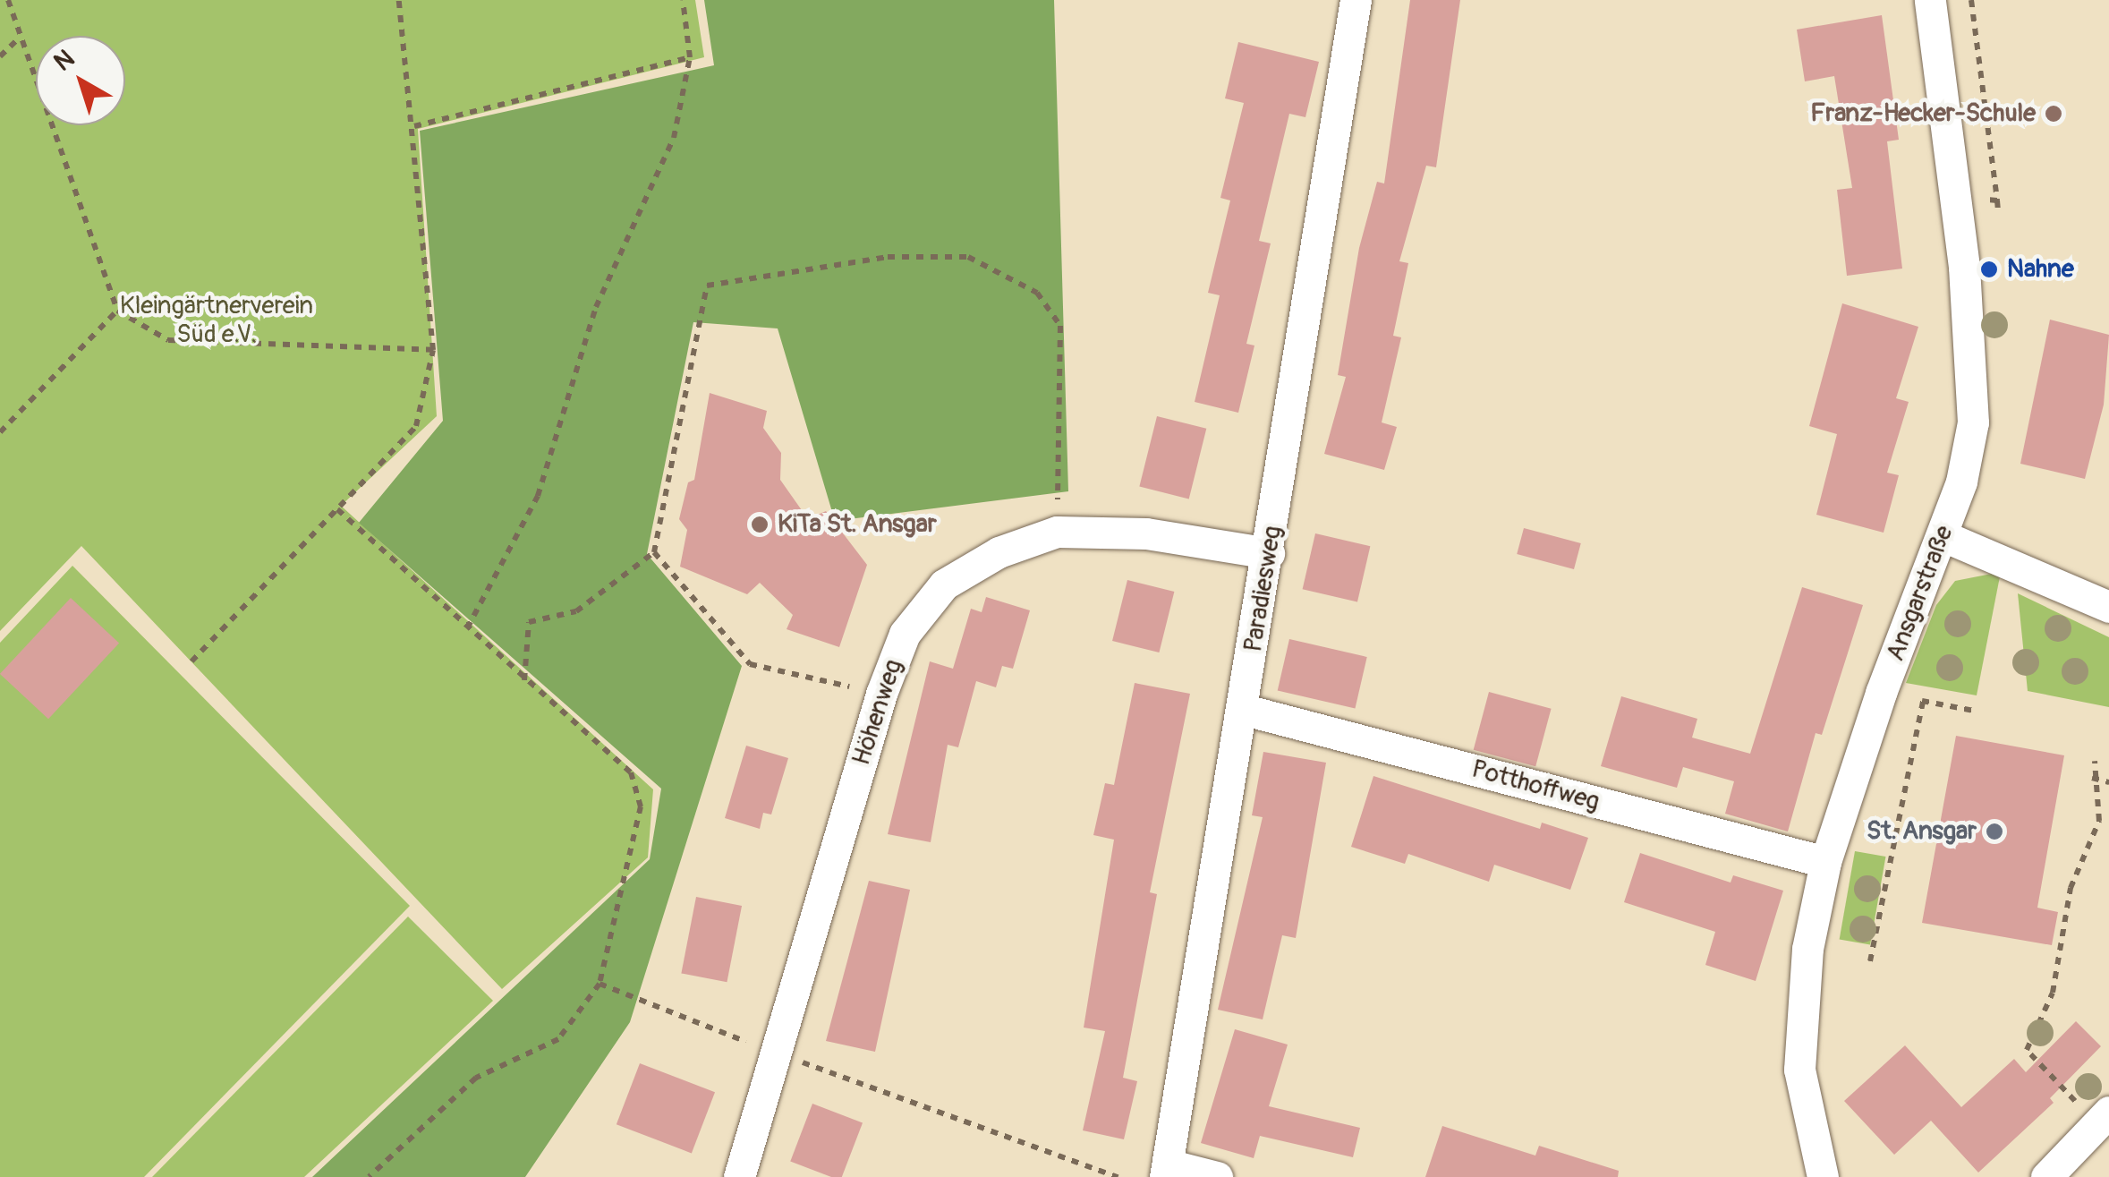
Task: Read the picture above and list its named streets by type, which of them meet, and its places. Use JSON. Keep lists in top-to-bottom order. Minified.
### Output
{"streets":{"street":["Paradiesweg","Ansgarstraße","Höhenweg","Potthoffweg"]},"crossings":[["Paradiesweg","Höhenweg"],["Paradiesweg","Potthoffweg"],["Ansgarstraße","Potthoffweg"]],"parks":["Kleingärtnerverein Süd e.V."],"places":["Franz-Hecker-Schule","Nahne","KiTa St. Ansgar","St. Ansgar"],"north":"top left"}
